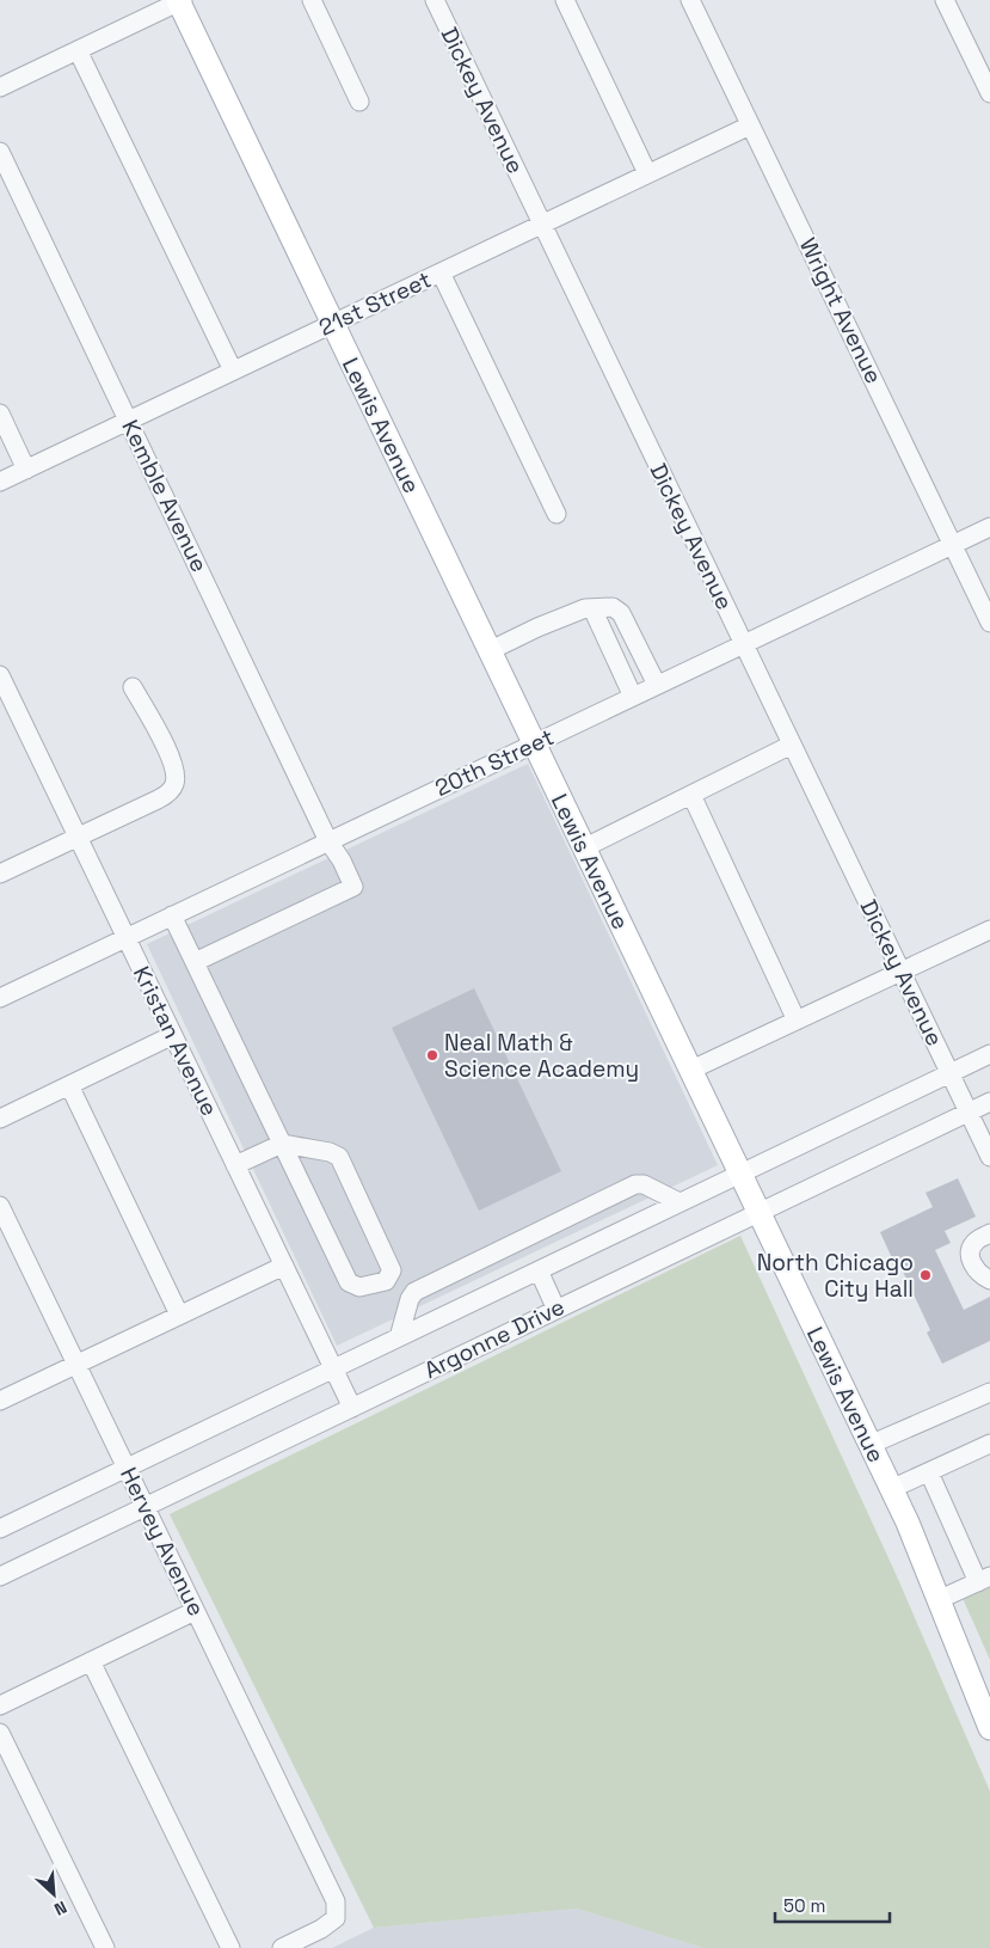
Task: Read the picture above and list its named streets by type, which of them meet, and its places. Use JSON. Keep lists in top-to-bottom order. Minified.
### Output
{"streets":{"main road":["Lewis Avenue"],"street":["Dickey Avenue","21st Street","Wright Avenue","Kemble Avenue","20th Street","Kristan Avenue","Argonne Drive","Hervey Avenue"]},"crossings":[["Dickey Avenue","21st Street"],["Dickey Avenue","20th Street"],["Dickey Avenue","Argonne Drive"],["21st Street","Wright Avenue"],["21st Street","Lewis Avenue"],["21st Street","Kemble Avenue"],["Wright Avenue","20th Street"],["Lewis Avenue","20th Street"],["Lewis Avenue","Argonne Drive"],["Kemble Avenue","20th Street"],["20th Street","Kristan Avenue"],["Kristan Avenue","Argonne Drive"],["Argonne Drive","Hervey Avenue"]],"places":["Neal Math & Science Academy","North Chicago City Hall"],"scale_bar":"50 m","north":"bottom right"}
